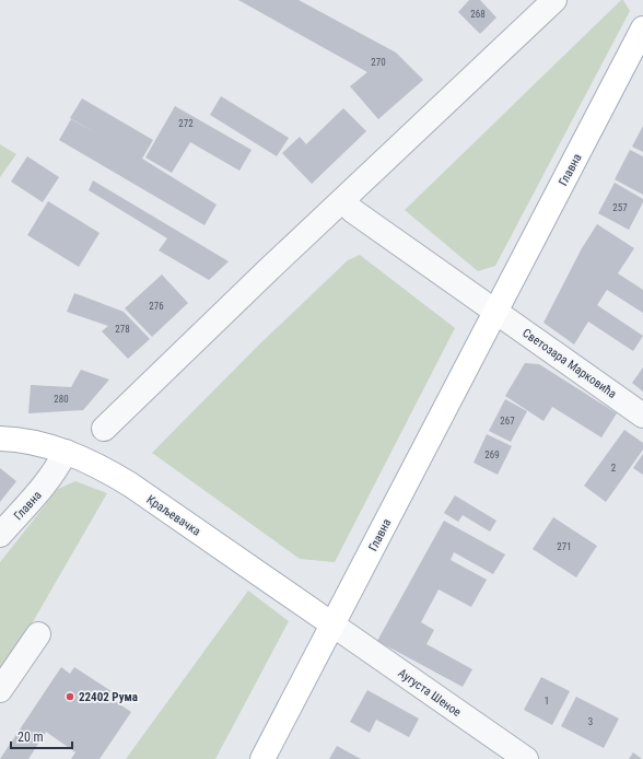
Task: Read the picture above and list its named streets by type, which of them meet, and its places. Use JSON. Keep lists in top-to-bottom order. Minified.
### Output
{"streets":{"main road":["Главна","Краљевачка"],"street":["Светозара Марковића","Аугуста Шеное"]},"crossings":[["Главна","Светозара Марковића"],["Главна","Краљевачка"],["Главна","Аугуста Шеное"],["Краљевачка","Аугуста Шеное"]],"places":["22402 Рума"],"house_numbers":["268","270","272","257","276","278","280","267","269","2","271","1","3"],"scale_bar":"20 m"}
